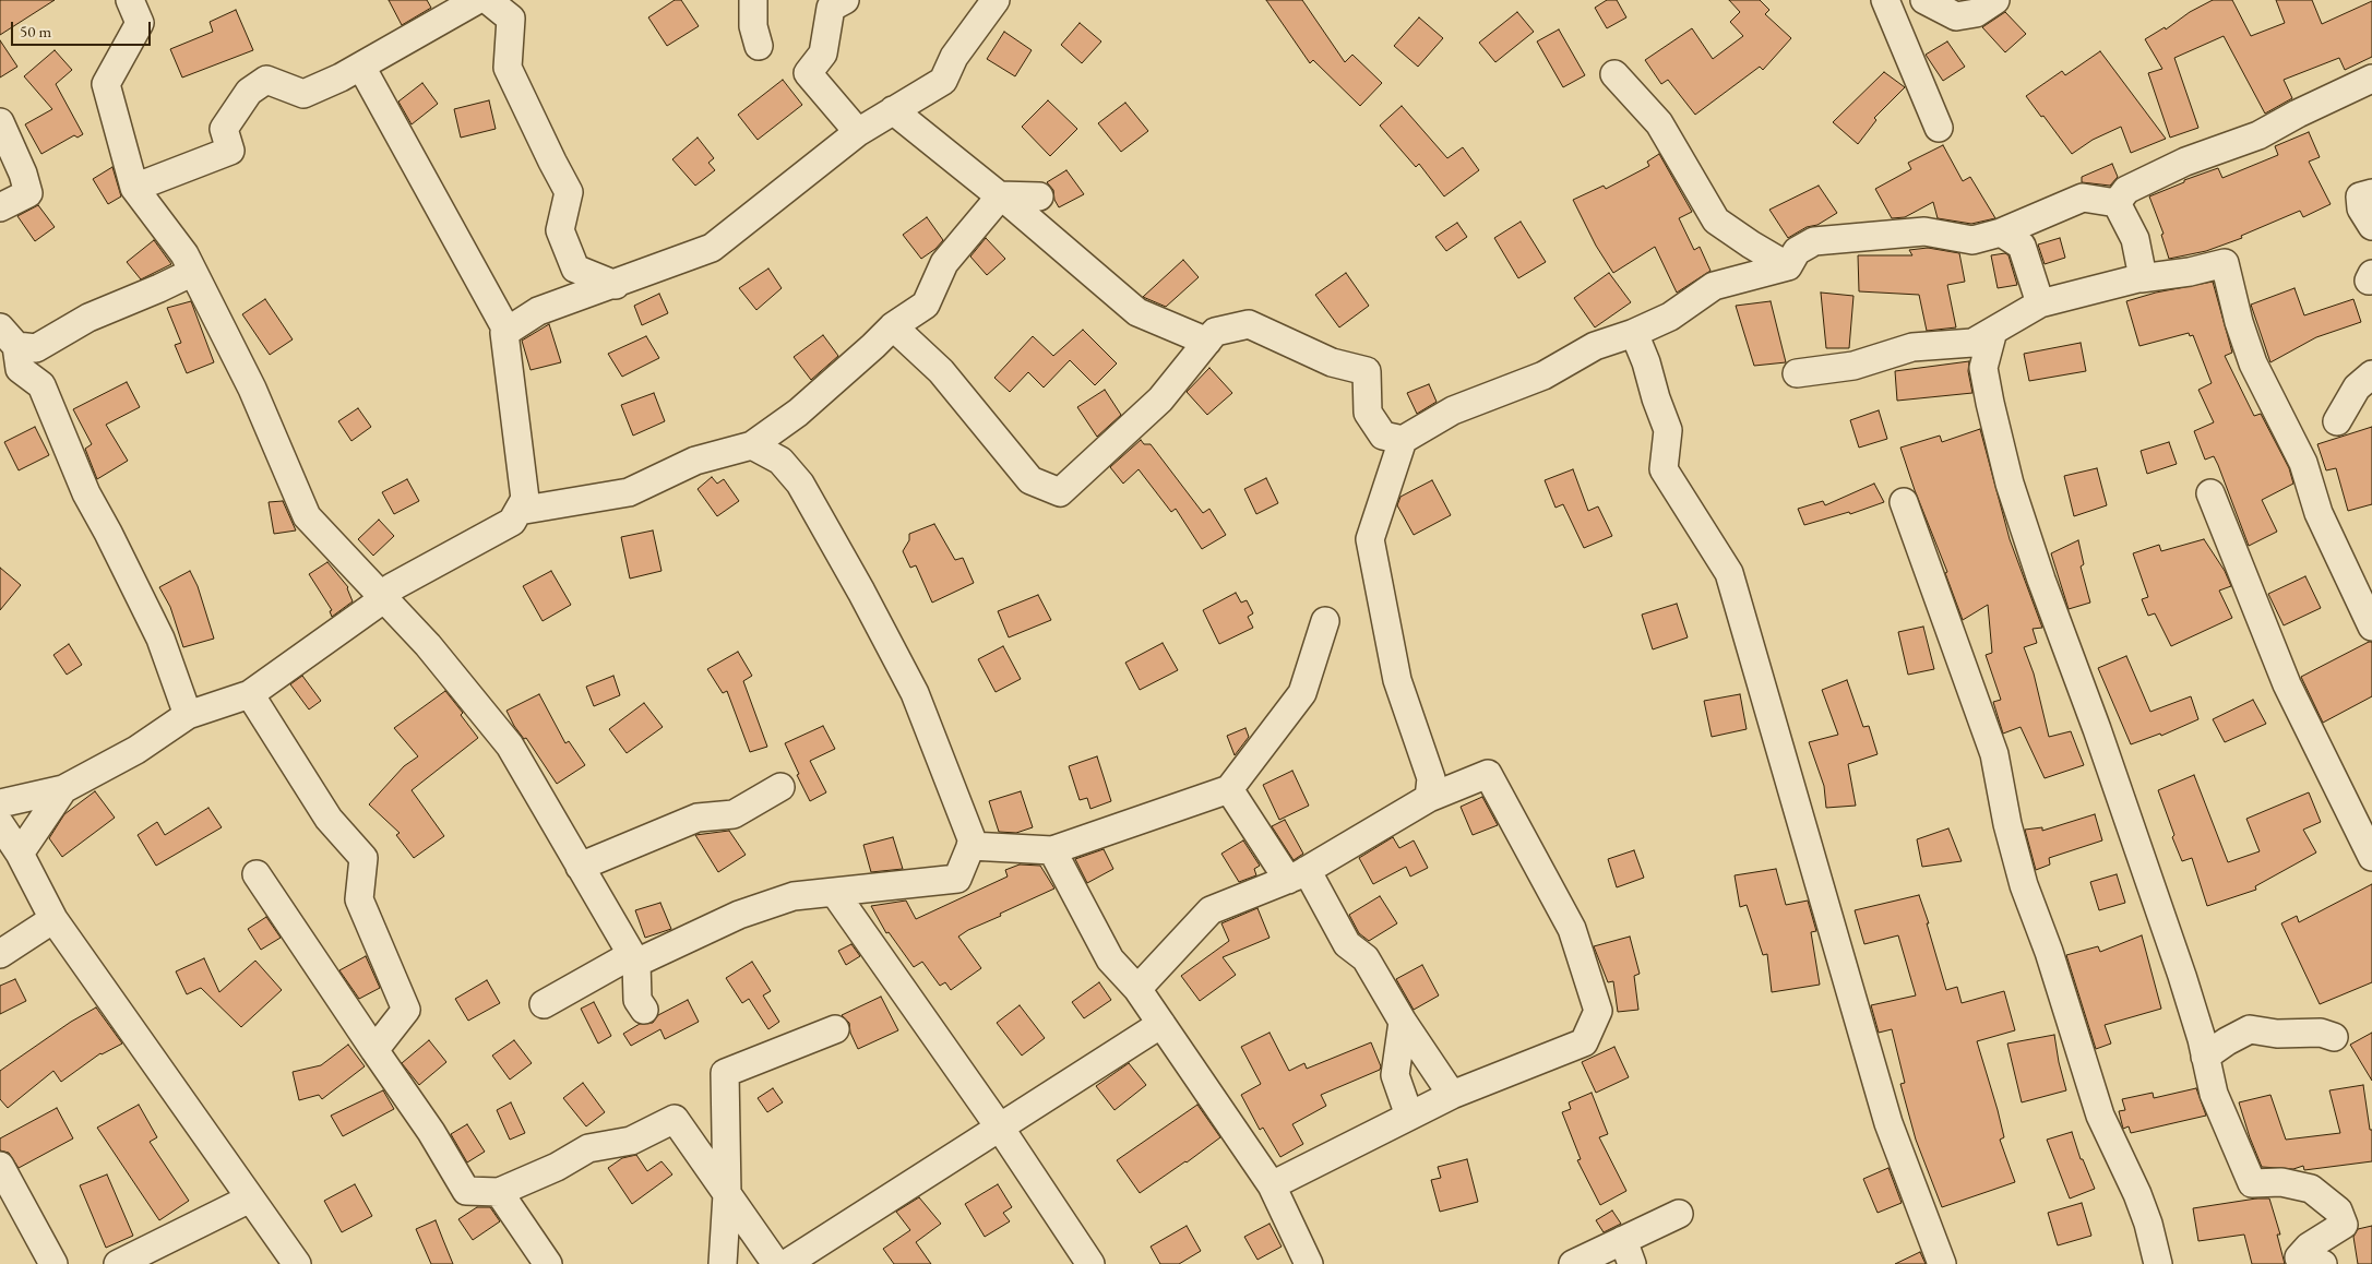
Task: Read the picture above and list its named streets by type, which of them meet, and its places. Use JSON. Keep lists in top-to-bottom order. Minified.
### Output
{"scale_bar":"50 m"}
